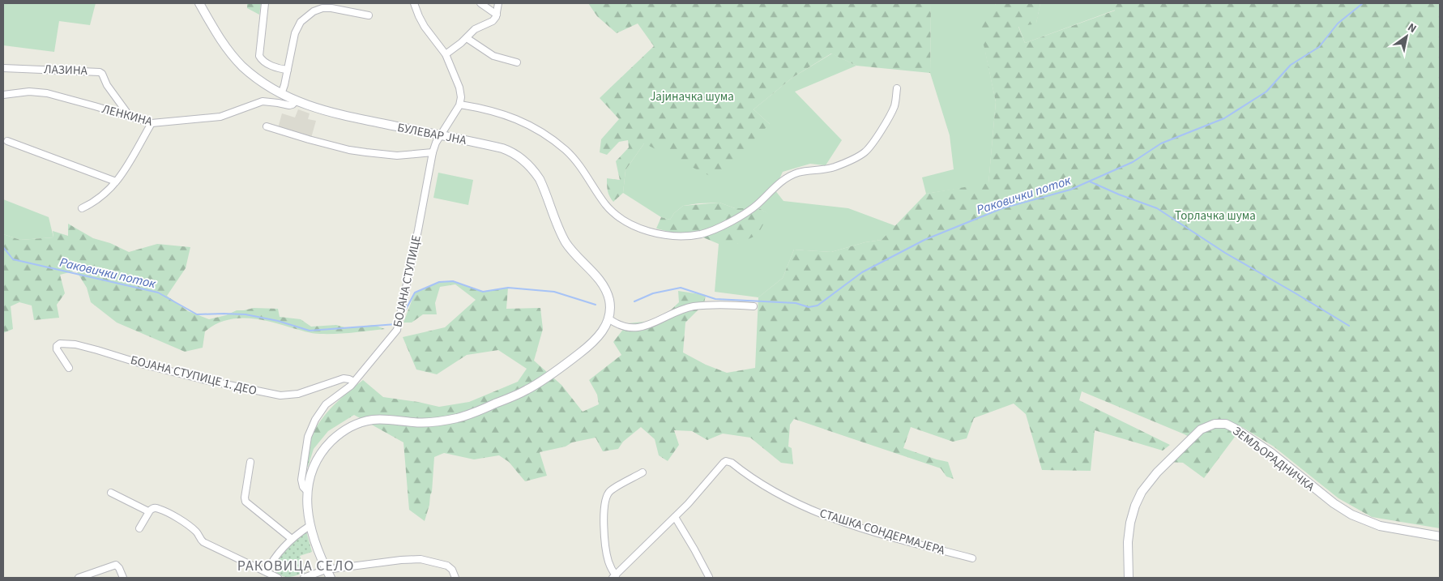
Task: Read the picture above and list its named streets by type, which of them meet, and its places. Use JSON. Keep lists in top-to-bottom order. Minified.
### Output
{"streets":{"main road":["БУЛЕВАР ЈНА","ЗЕМЉОРАДНИЧКА"],"street":["ЛАЗИНА","ЛЕНКИНА","БОЈАНА СТУПИЦЕ","БОЈАНА СТУПИЦЕ 1. ДЕО","СТАШКА СОНДЕРМАЈЕРА"]},"crossings":[["ЛАЗИНА","ЛЕНКИНА"],["ЛЕНКИНА","БУЛЕВАР ЈНА"],["БУЛЕВАР ЈНА","БОЈАНА СТУПИЦЕ"],["БОЈАНА СТУПИЦЕ","БОЈАНА СТУПИЦЕ 1. ДЕО"]],"districts":["РАКОВИЦА СЕЛО"],"water":["Раковички поток"],"parks":["Јајиначка шума","Торлачка шума"],"north":"top right"}
